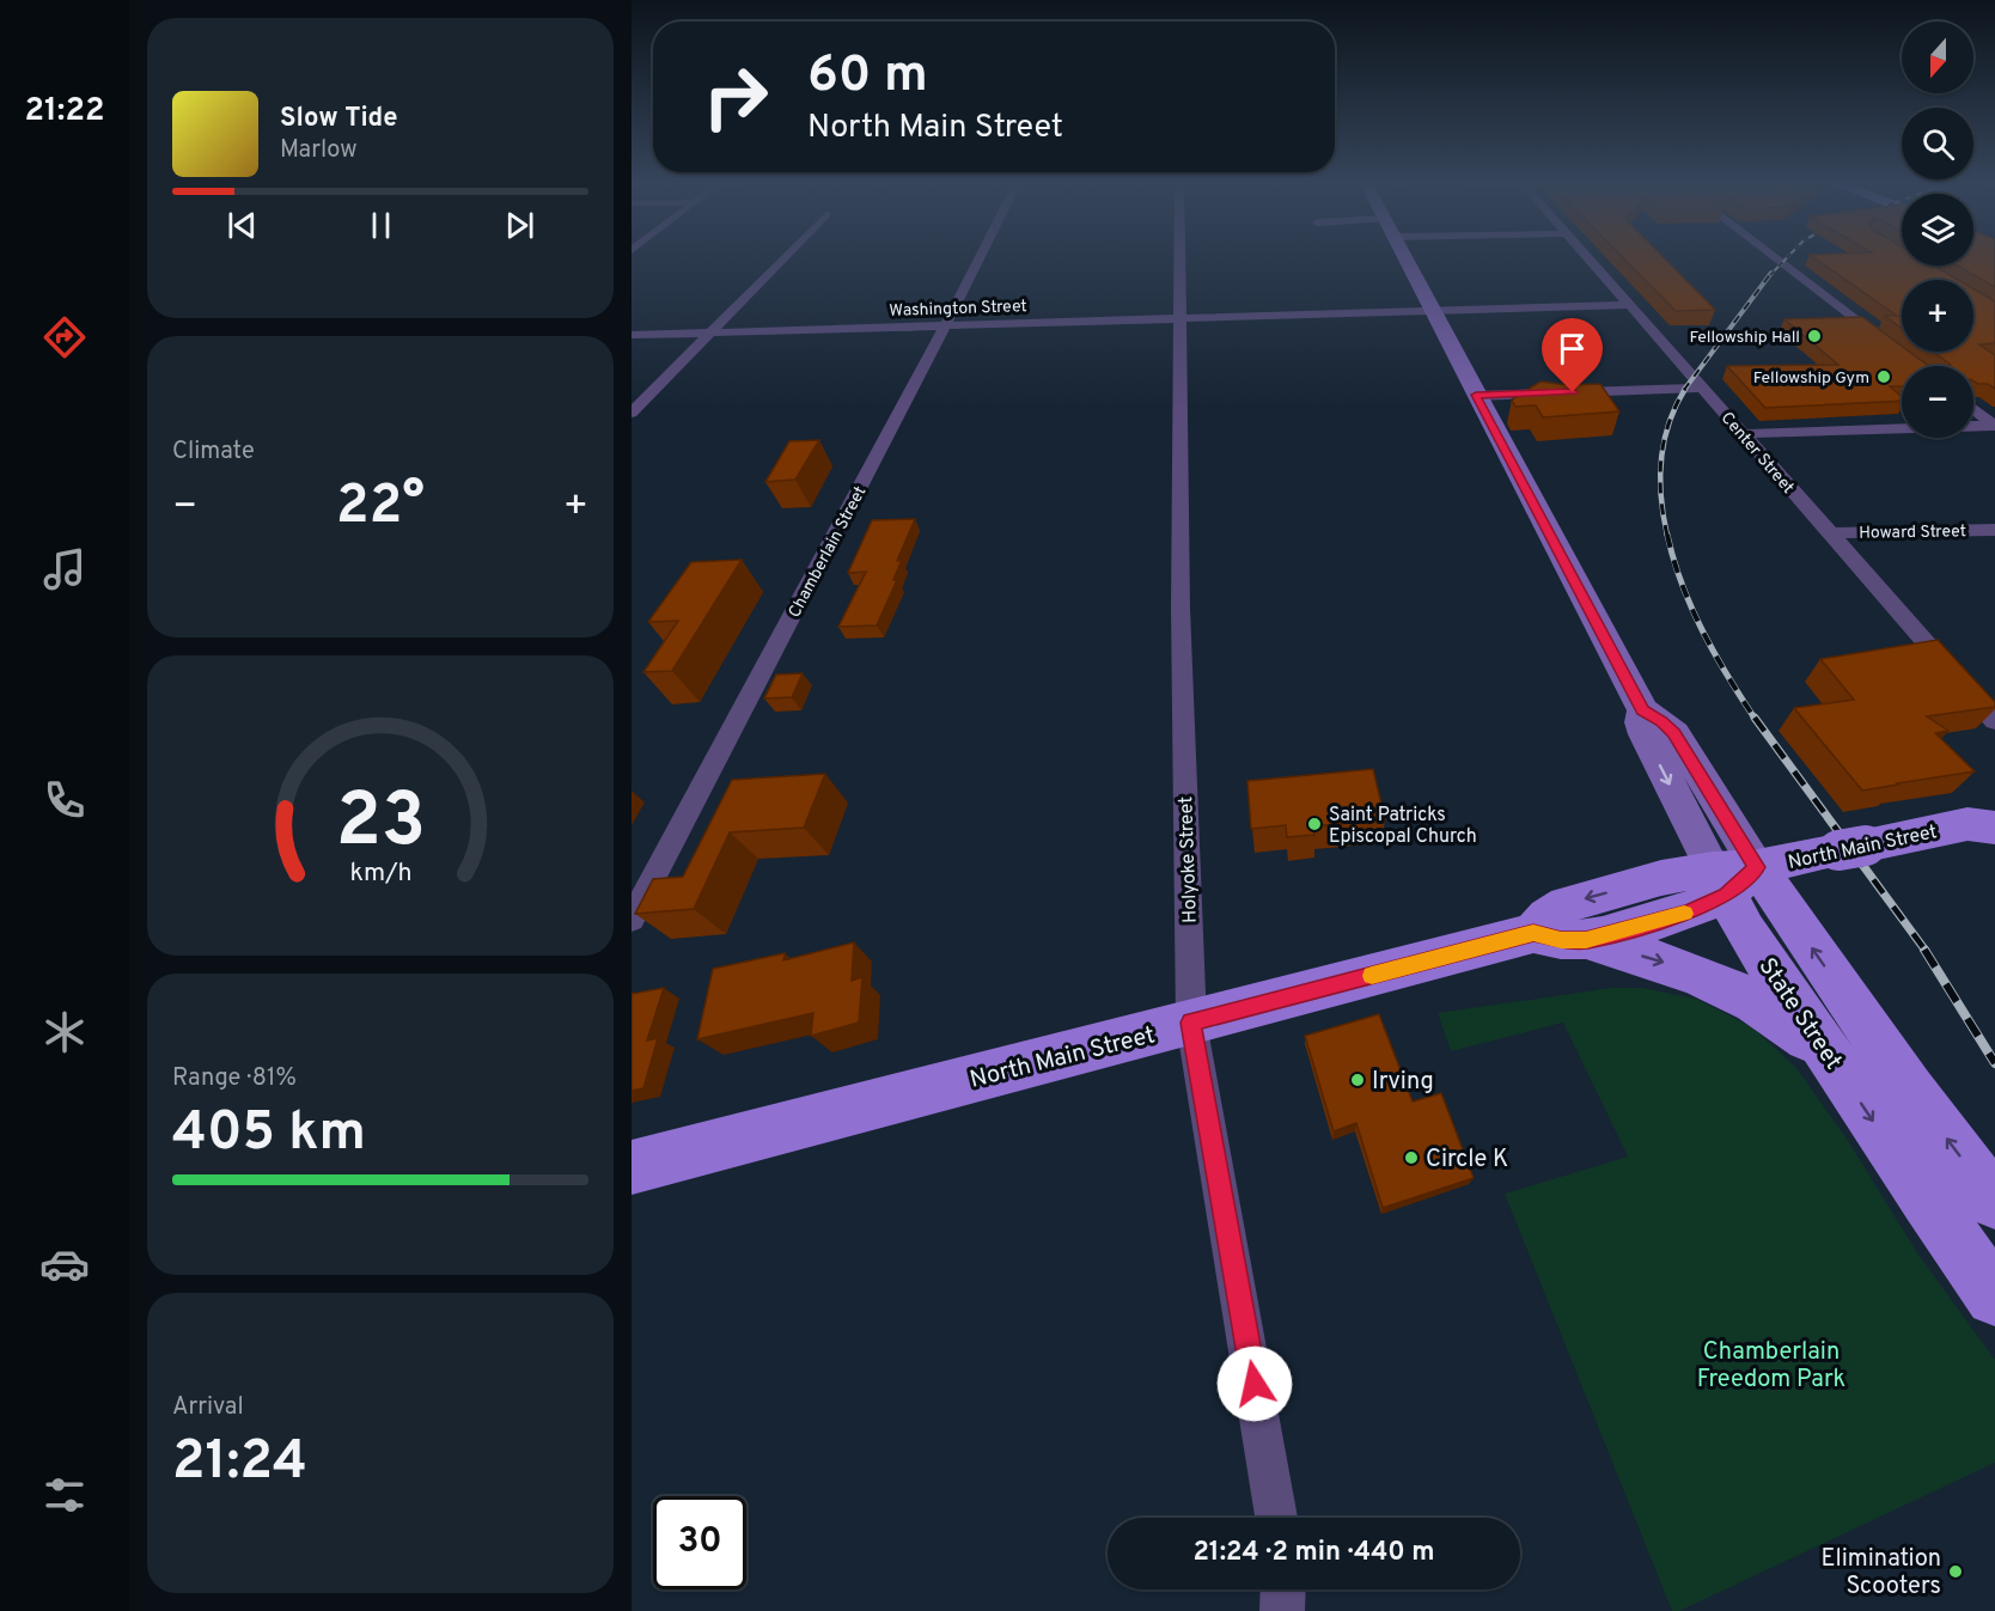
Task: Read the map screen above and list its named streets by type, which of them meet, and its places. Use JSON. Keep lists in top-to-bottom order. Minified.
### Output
{"streets":{"main road":["North Main Street","State Street"],"street":["Washington Street","Center Street","Howard Street","Chamberlain Street","Holyoke Street"]},"crossings":[["Washington Street","Center Street"],["Washington Street","Chamberlain Street"],["Washington Street","Holyoke Street"],["Washington Street","State Street"],["Center Street","Howard Street"],["North Main Street","Holyoke Street"],["North Main Street","State Street"]],"parks":["Chamberlain Freedom Park"],"places":["Fellowship Hall","Fellowship Gym","Saint Patricks Episcopal Church","Irving","Circle K","Elimination Scooters"],"north":"bottom","page":{"tabs":"21:22","map_buttons":["+","−"],"turn":["60 m","North Main Street"],"song":["Slow Tide","Marlow"],"tile":["Climate",["Range · 81%","405 km"],["Arrival","21:24"]],"heat":["−","22°","+"],"limit":"30","trip":"21:24 · 2 min · 440 m","gauge":["23","km/h"]}}
